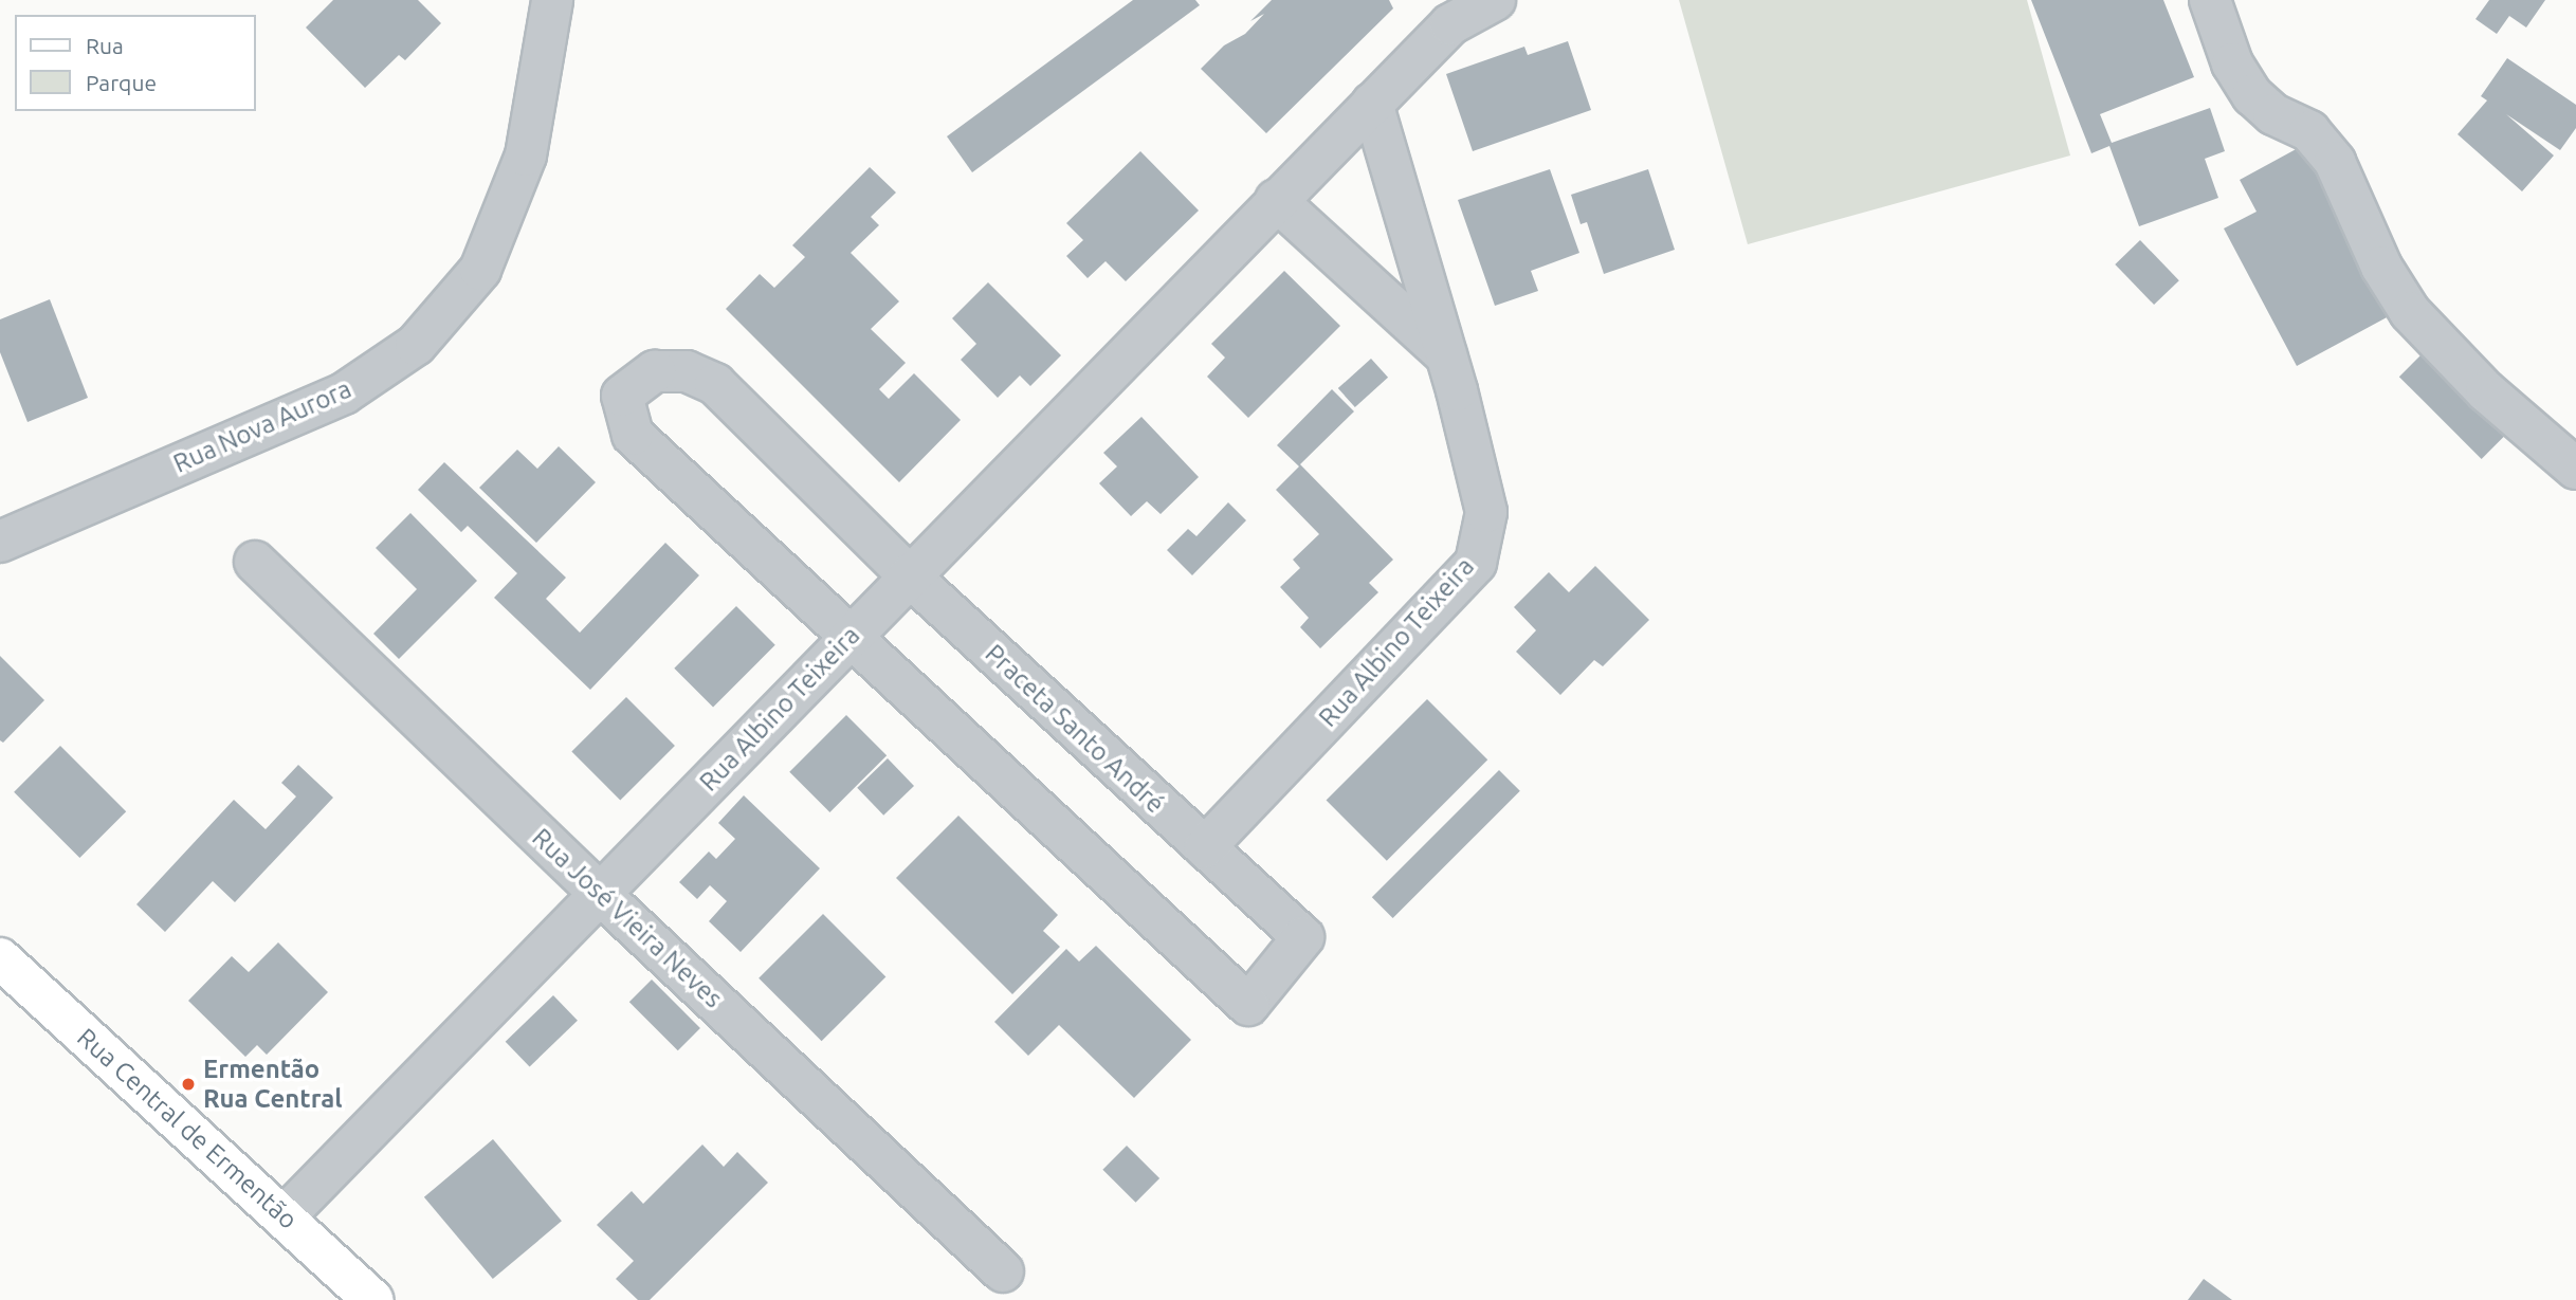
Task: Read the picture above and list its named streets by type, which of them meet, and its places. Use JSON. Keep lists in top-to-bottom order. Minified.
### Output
{"streets":{"street":["Rua Nova Aurora","Rua Albino Teixeira","Praceta Santo André","Rua José Vieira Neves","Rua Central de Ermentão"]},"crossings":[["Rua Albino Teixeira","Praceta Santo André"],["Rua Albino Teixeira","Rua José Vieira Neves"],["Rua Albino Teixeira","Rua Central de Ermentão"]],"places":["Ermentão Rua Central"],"legend":["Rua","Parque"]}
